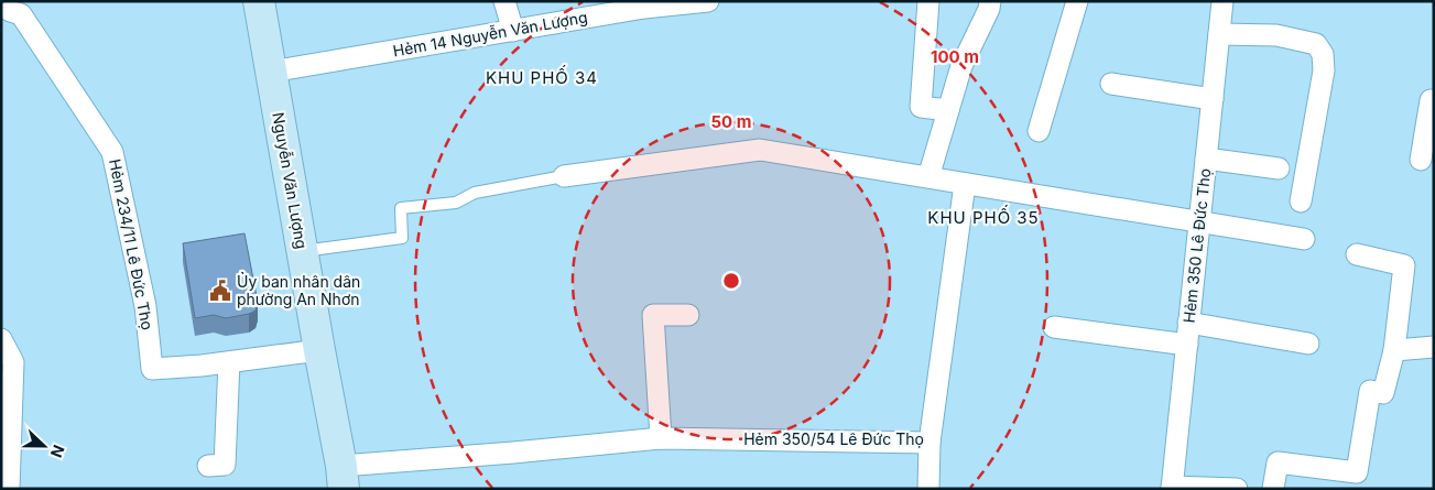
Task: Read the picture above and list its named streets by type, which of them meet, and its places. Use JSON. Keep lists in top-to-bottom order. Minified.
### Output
{"streets":{"street":["Hẻm 14 Nguyễn Văn Lượng","Nguyễn Văn Lượng","Hẻm 234/11 Lê Đức Thọ","Hẻm 350 Lê Đức Thọ","Hẻm 350/54 Lê Đức Thọ"]},"crossings":[["Hẻm 14 Nguyễn Văn Lượng","Nguyễn Văn Lượng"],["Nguyễn Văn Lượng","Hẻm 234/11 Lê Đức Thọ"],["Nguyễn Văn Lượng","Hẻm 350/54 Lê Đức Thọ"]],"districts":["KHU PHỐ 34","KHU PHỐ 35"],"places":{"public building":["Ủy ban nhân dân phường An Nhơn"]},"north":"right","rings":["100 m","50 m"]}
